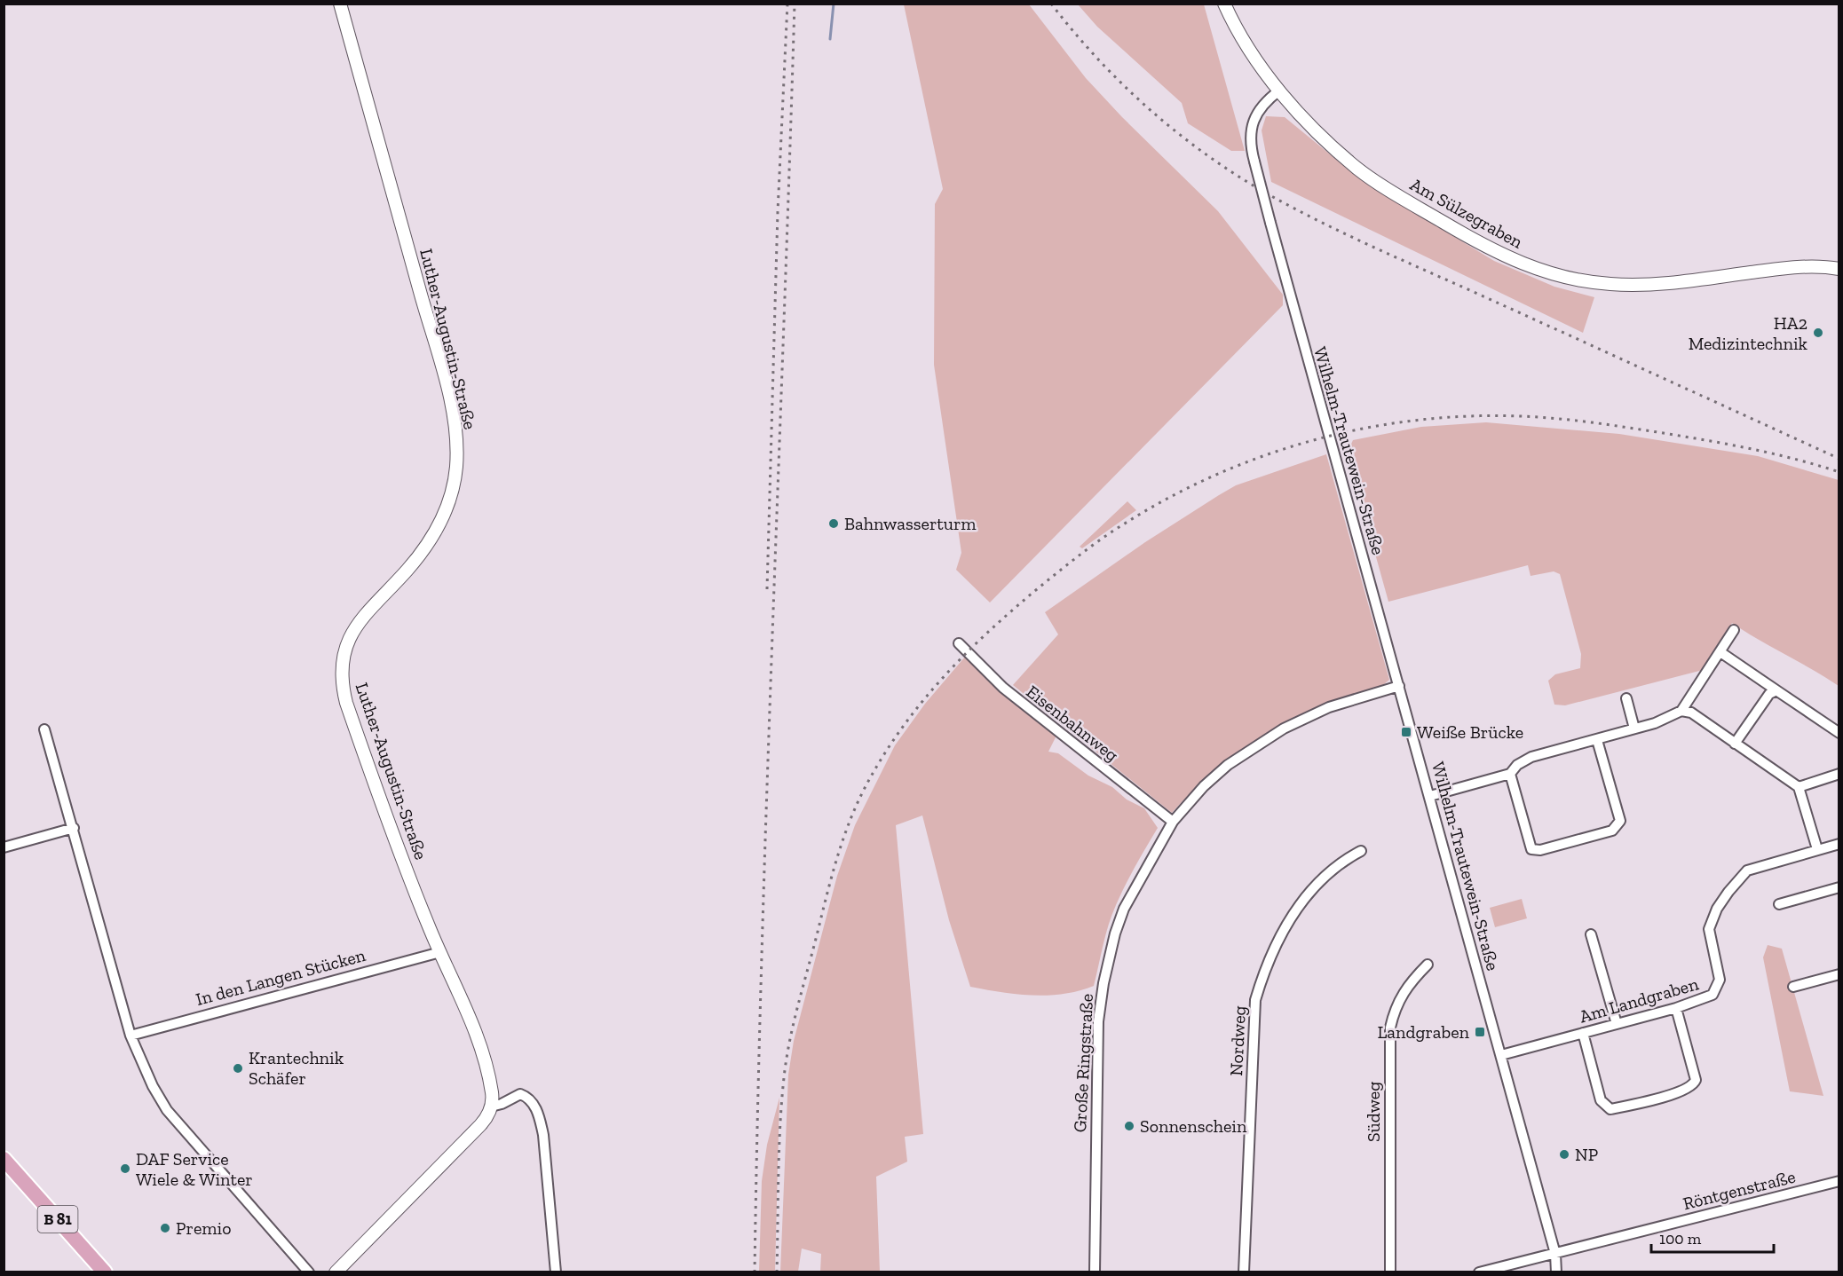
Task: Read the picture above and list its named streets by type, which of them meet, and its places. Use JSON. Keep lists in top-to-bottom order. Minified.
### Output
{"streets":{"main road":["B 81"],"street":["Am Sülzegraben","Luther-Augustin-Straße","Wilhelm-Trautewein-Straße","Eisenbahnweg","In den Langen Stücken","Am Landgraben","Nordweg","Große Ringstraße","Südweg","Röntgenstraße"]},"crossings":[["Am Sülzegraben","Wilhelm-Trautewein-Straße"],["Luther-Augustin-Straße","In den Langen Stücken"],["Wilhelm-Trautewein-Straße","Am Landgraben"],["Wilhelm-Trautewein-Straße","Große Ringstraße"],["Wilhelm-Trautewein-Straße","Röntgenstraße"],["Eisenbahnweg","Große Ringstraße"]],"places":{"other":["HA2 Medizintechnik","Bahnwasserturm","Krantechnik Schäfer","Sonnenschein","NP","DAF Service Wiele & Winter","Premio"],"transit":["Weiße Brücke","Landgraben"]},"scale_bar":"100 m"}
